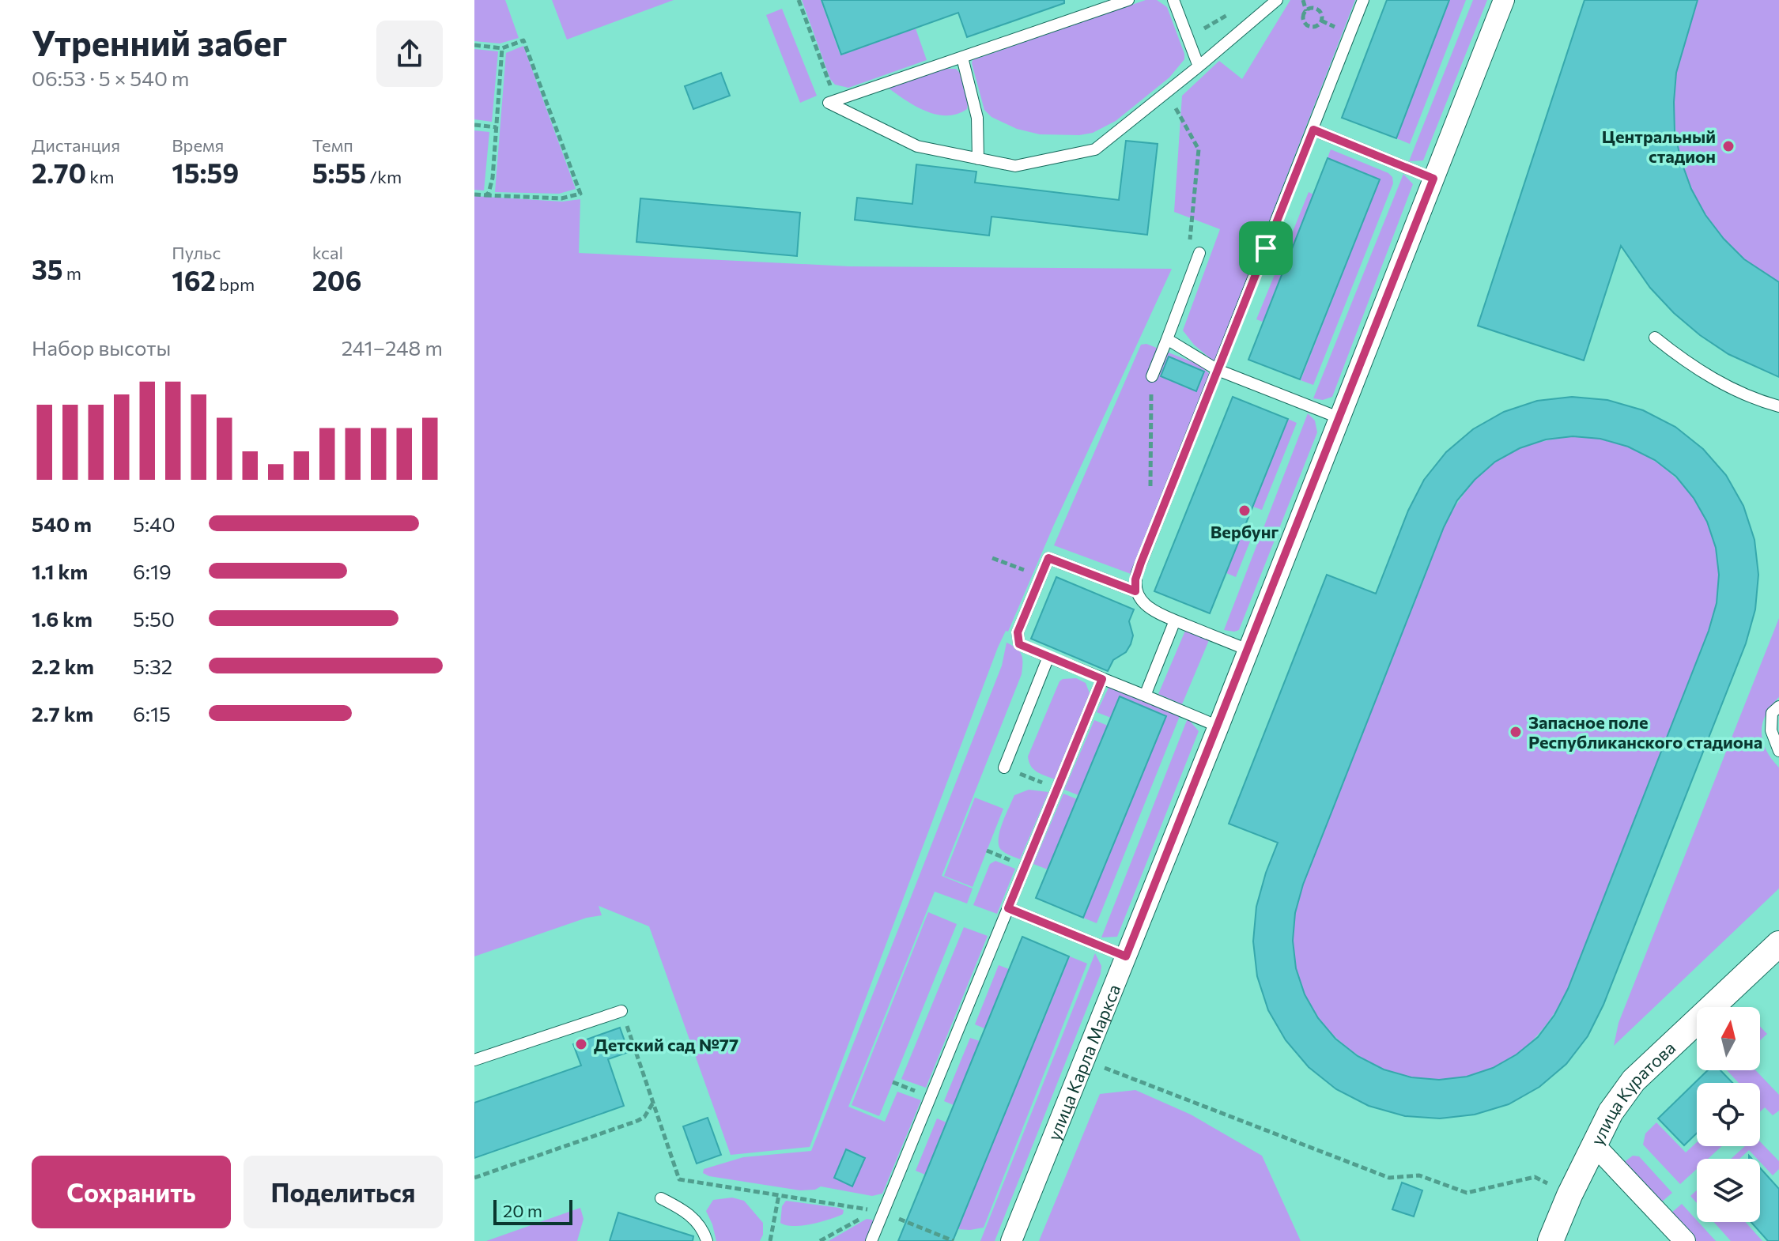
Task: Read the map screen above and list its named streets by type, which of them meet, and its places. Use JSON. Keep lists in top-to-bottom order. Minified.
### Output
{"streets":{"street":["улица Карла Маркса","улица Куратова"]},"places":["Центральный стадион","Вербунг","Запасное поле Республиканского стадиона","Детский сад №77"],"scale_bar":"20 m","north":"top","page":{"heading":["Утренний забег","06:53 · 5 × 540 m"],"stats":[["Дистанция","2.70 km"],["Время","15:59"],["Темп","5:55 /km"],["35 m"],["Пульс","162 bpm"],["kcal","206"]],"chart":["Набор высоты","241–248 m"],"list":[{"name":"540 m","note":"5:40"},{"name":"1.1 km","note":"6:19"},{"name":"1.6 km","note":"5:50"},{"name":"2.2 km","note":"5:32"},{"name":"2.7 km","note":"6:15"}],"buttons":["Сохранить","Поделиться"],"scale":"20 m"}}
